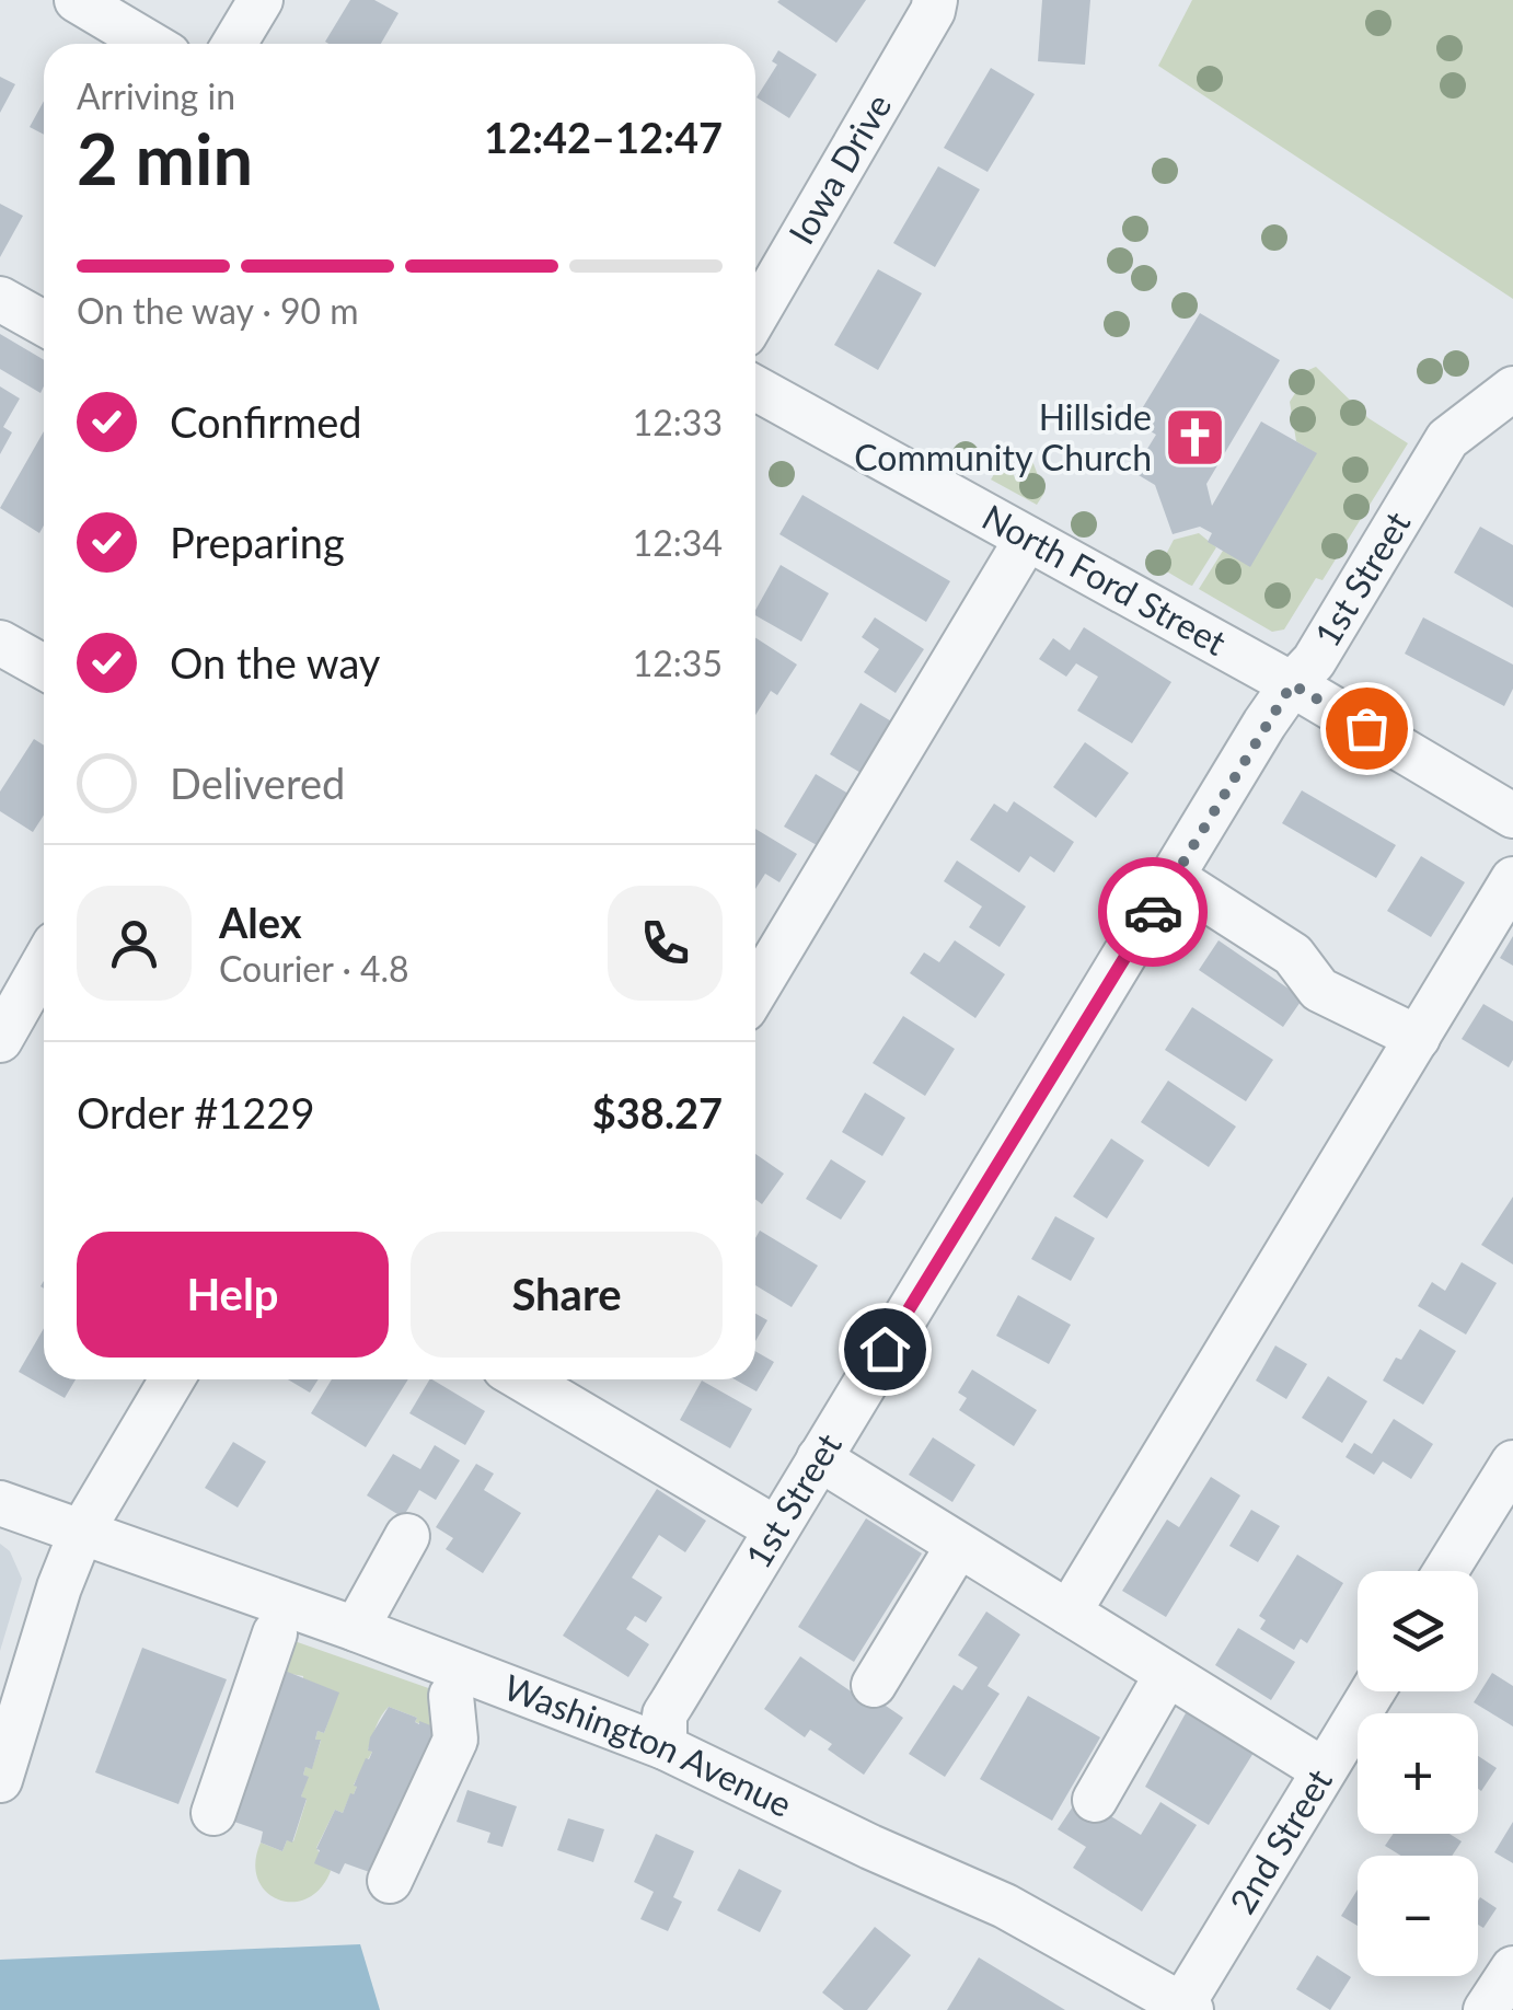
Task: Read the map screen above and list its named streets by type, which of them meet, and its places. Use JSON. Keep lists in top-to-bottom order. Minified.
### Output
{"streets":{"street":["Iowa Drive","1st Street","North Ford Street","Washington Avenue","2nd Street"]},"crossings":[["1st Street","North Ford Street"],["1st Street","Washington Avenue"],["Washington Avenue","2nd Street"]],"places":{"church":["Hillside Community Church"]},"page":{"heading":["2 min","Arriving in","12:42–12:47"],"panel":["Alex","Courier · 4.8","Order #1229","$38.27"],"bar":"On the way · 90 m","list":[["Confirmed","12:33"],["Preparing","12:34"],["On the way","12:35"],"Delivered"],"buttons":["Help","Share"],"map_buttons":["+","−"]}}
